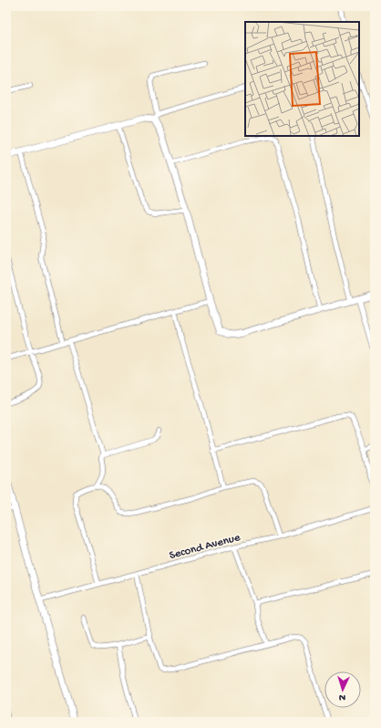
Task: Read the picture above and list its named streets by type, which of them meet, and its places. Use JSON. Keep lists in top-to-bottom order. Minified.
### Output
{"streets":{"street":["Second Avenue"]},"north":"bottom"}
